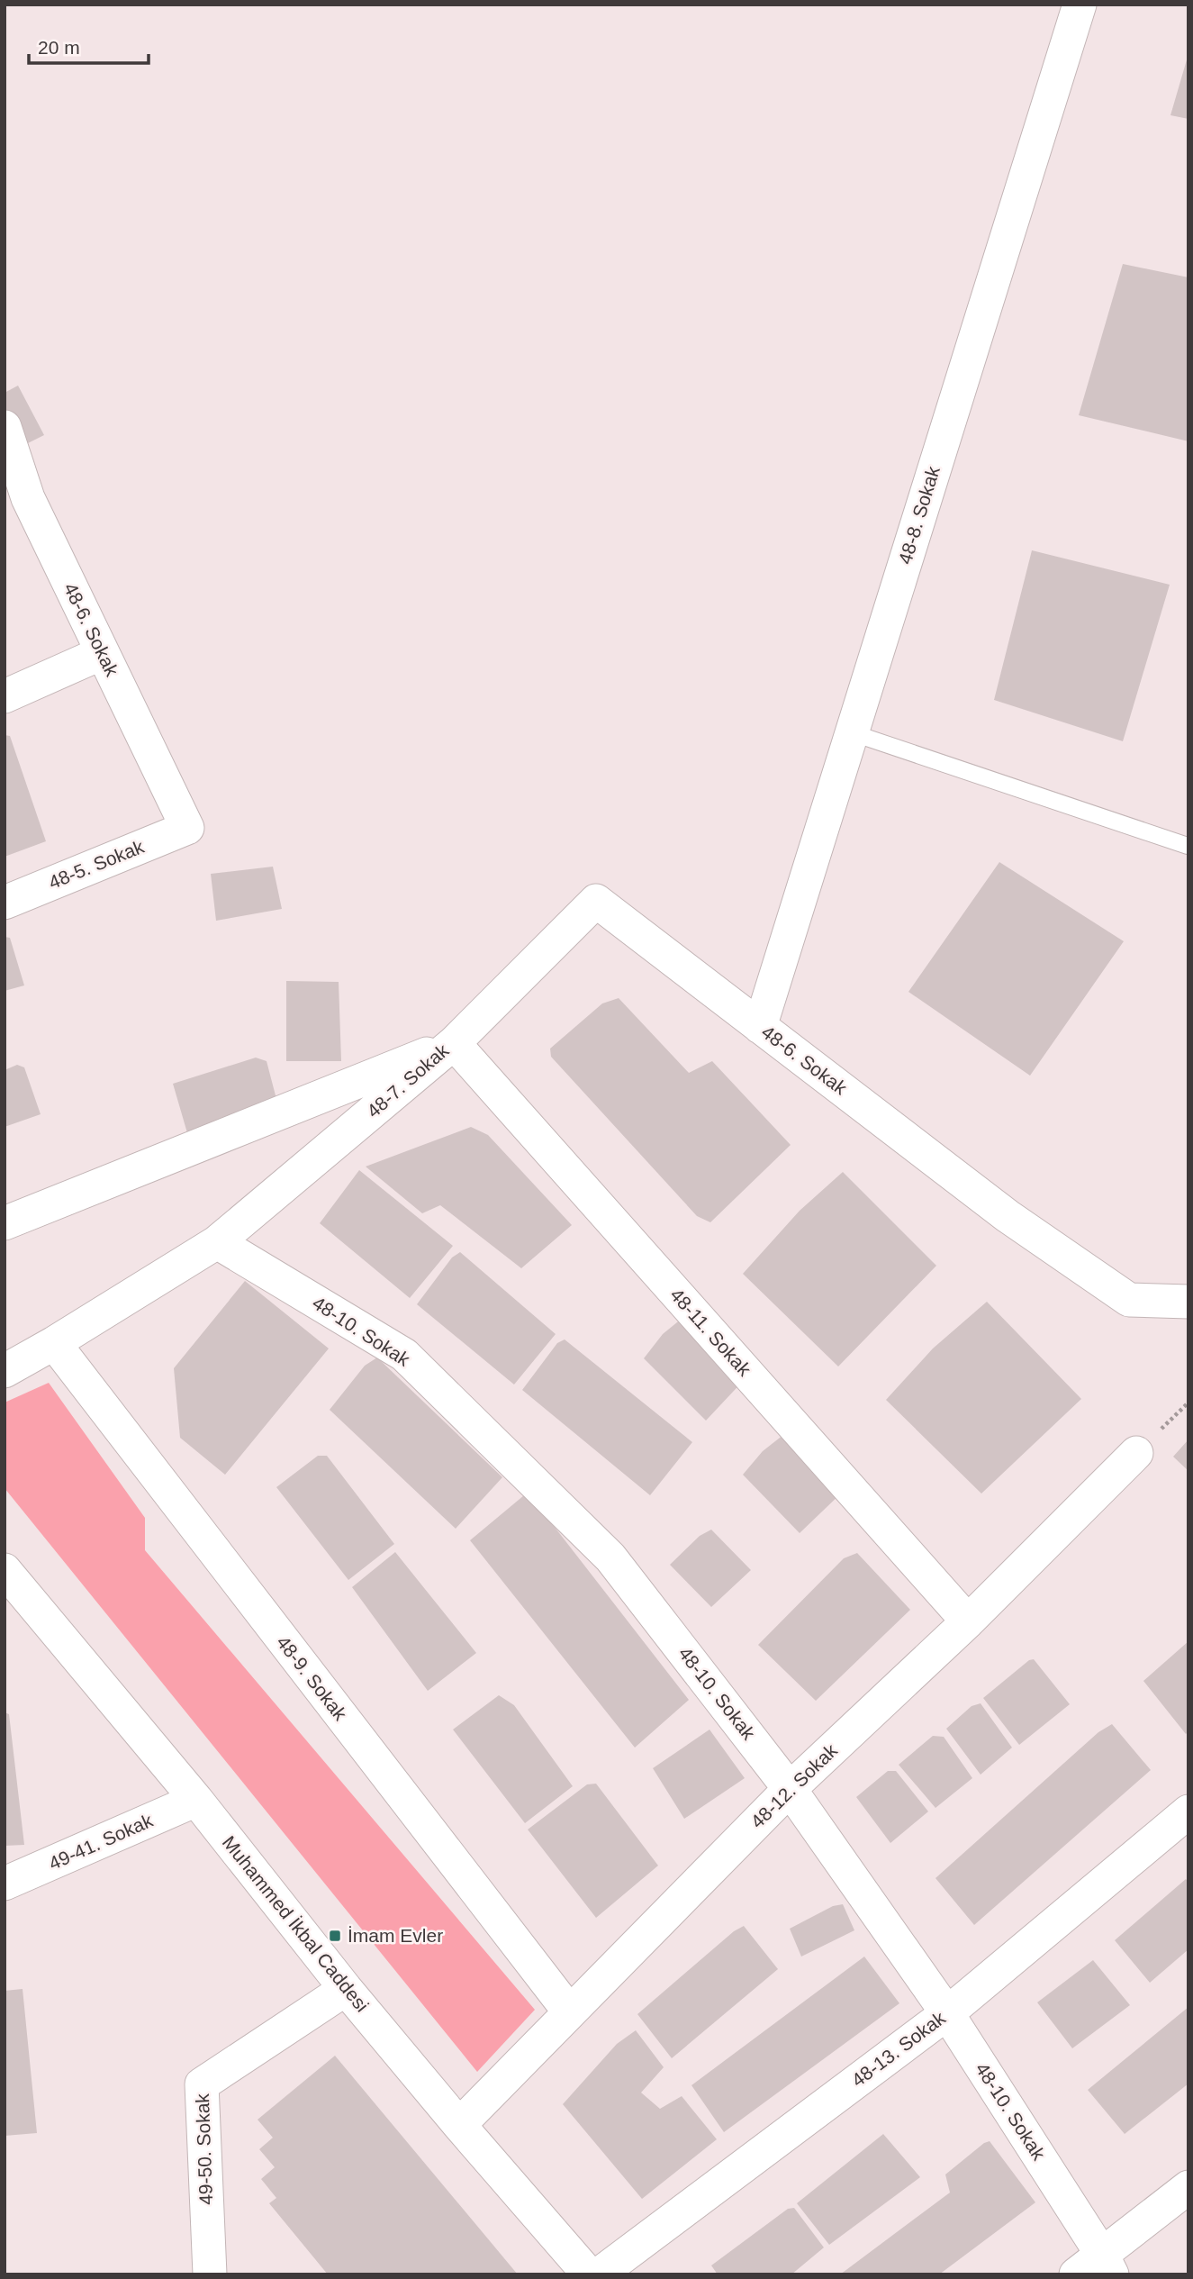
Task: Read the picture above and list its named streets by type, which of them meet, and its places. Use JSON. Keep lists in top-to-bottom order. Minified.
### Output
{"streets":{"street":["48-8. Sokak","48-6. Sokak","48-5. Sokak","48-7. Sokak","48-10. Sokak","48-11. Sokak","48-9. Sokak","48-12. Sokak","49-41. Sokak","Muhammed İkbal Caddesi","48-13. Sokak","49-50. Sokak"]},"crossings":[["48-8. Sokak","48-6. Sokak"],["48-6. Sokak","48-5. Sokak"],["48-6. Sokak","48-7. Sokak"],["48-6. Sokak","48-11. Sokak"],["48-7. Sokak","48-10. Sokak"],["48-7. Sokak","48-11. Sokak"],["48-7. Sokak","48-9. Sokak"],["48-10. Sokak","48-12. Sokak"],["48-10. Sokak","48-13. Sokak"],["48-11. Sokak","48-12. Sokak"],["48-9. Sokak","48-12. Sokak"],["48-12. Sokak","Muhammed İkbal Caddesi"],["49-41. Sokak","Muhammed İkbal Caddesi"],["Muhammed İkbal Caddesi","49-50. Sokak"]],"places":{"transit":["İmam Evler"]},"scale_bar":"20 m"}
